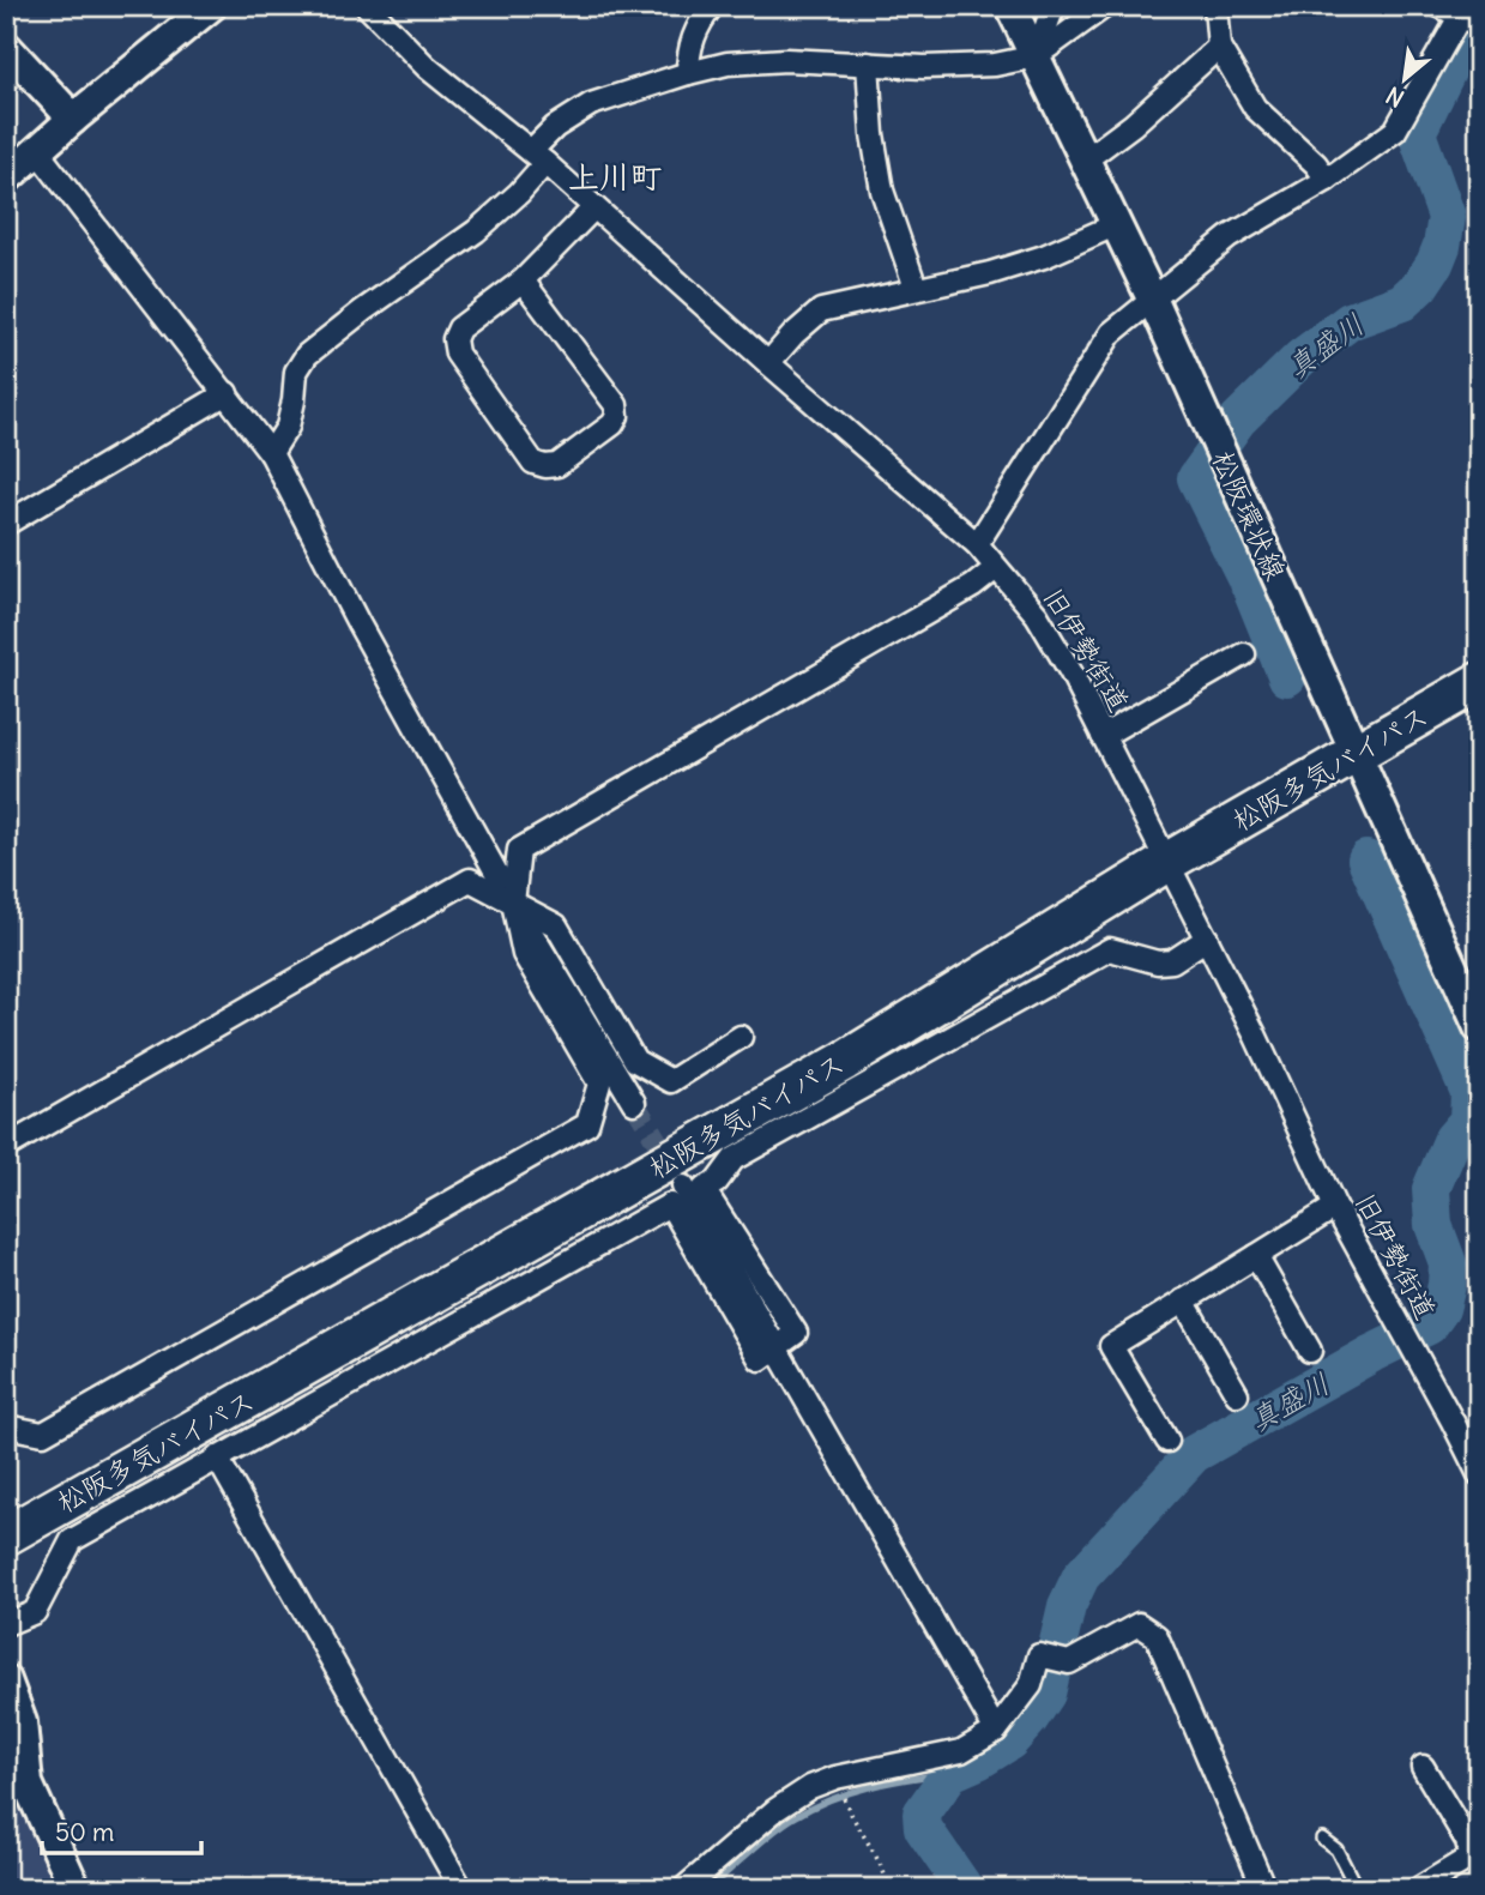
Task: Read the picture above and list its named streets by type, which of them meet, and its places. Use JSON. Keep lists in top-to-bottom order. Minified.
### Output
{"streets":{"highway":["松阪多気バイパス"],"main road":["松阪環状線"],"street":["旧伊勢街道"]},"crossings":[["松阪環状線","松阪多気バイパス"],["旧伊勢街道","松阪多気バイパス"]],"districts":["上川町"],"water":["真盛川"],"scale_bar":"50 m","north":"bottom left"}
